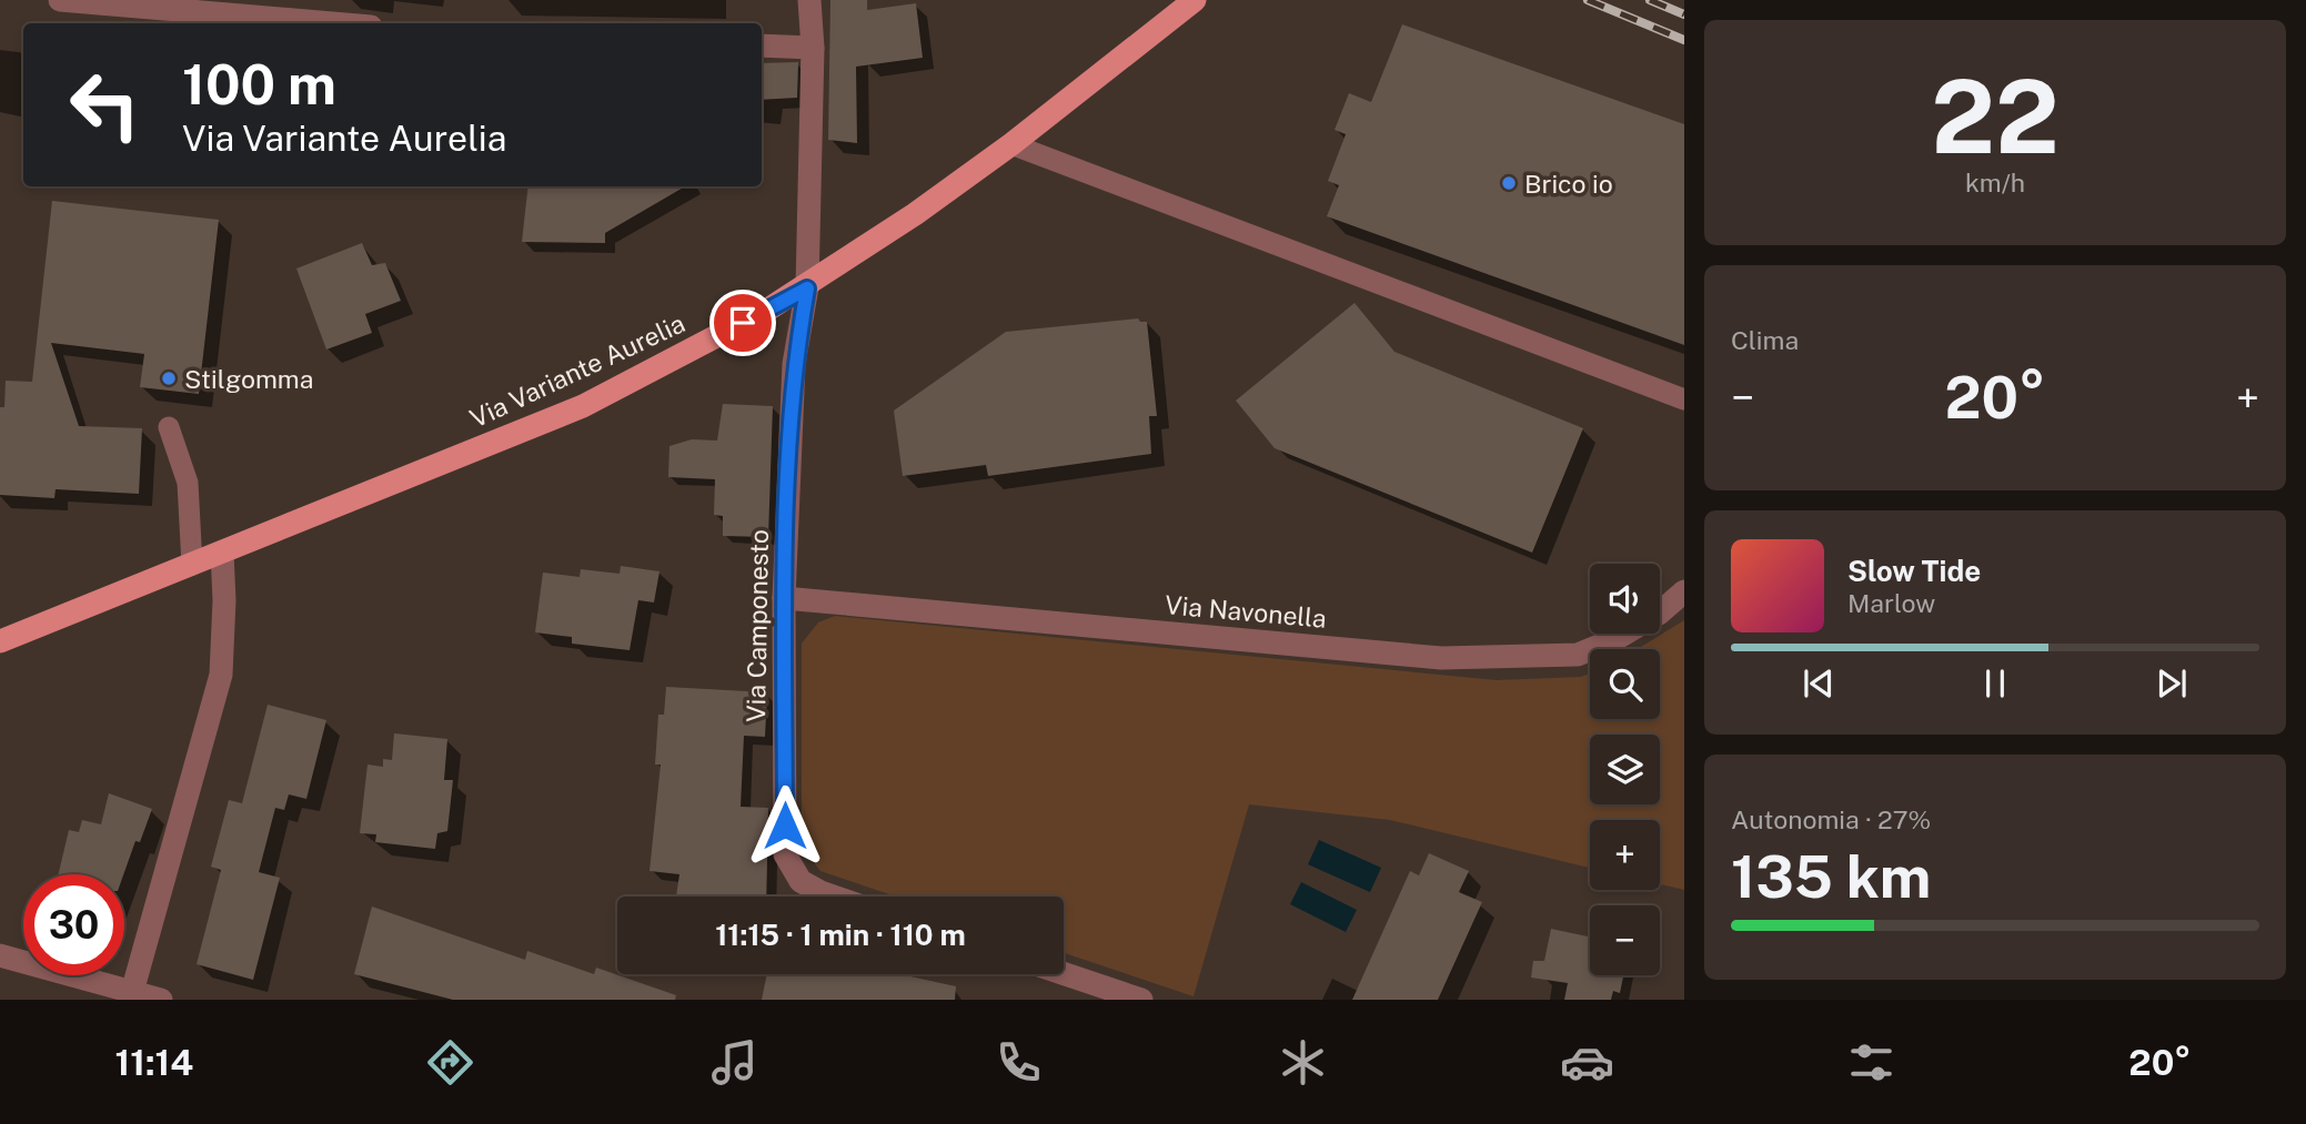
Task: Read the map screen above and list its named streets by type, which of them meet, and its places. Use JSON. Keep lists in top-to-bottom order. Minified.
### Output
{"streets":{"main road":["Via Variante Aurelia"],"street":["Via Navonella","Via Camponesto"]},"crossings":[["Via Variante Aurelia","Via Camponesto"],["Via Navonella","Via Camponesto"]],"places":["Brico io","Stilgomma"],"page":{"tile":[["22","km/h"],"Clima",["Autonomia · 27%","135 km"]],"turn":["100 m","Via Variante Aurelia"],"heat":["−","20°","+"],"song":["Slow Tide","Marlow"],"map_buttons":["+","−"],"limit":"30","trip":"11:15 · 1 min · 110 m","tabs":["11:14","20°"]}}
